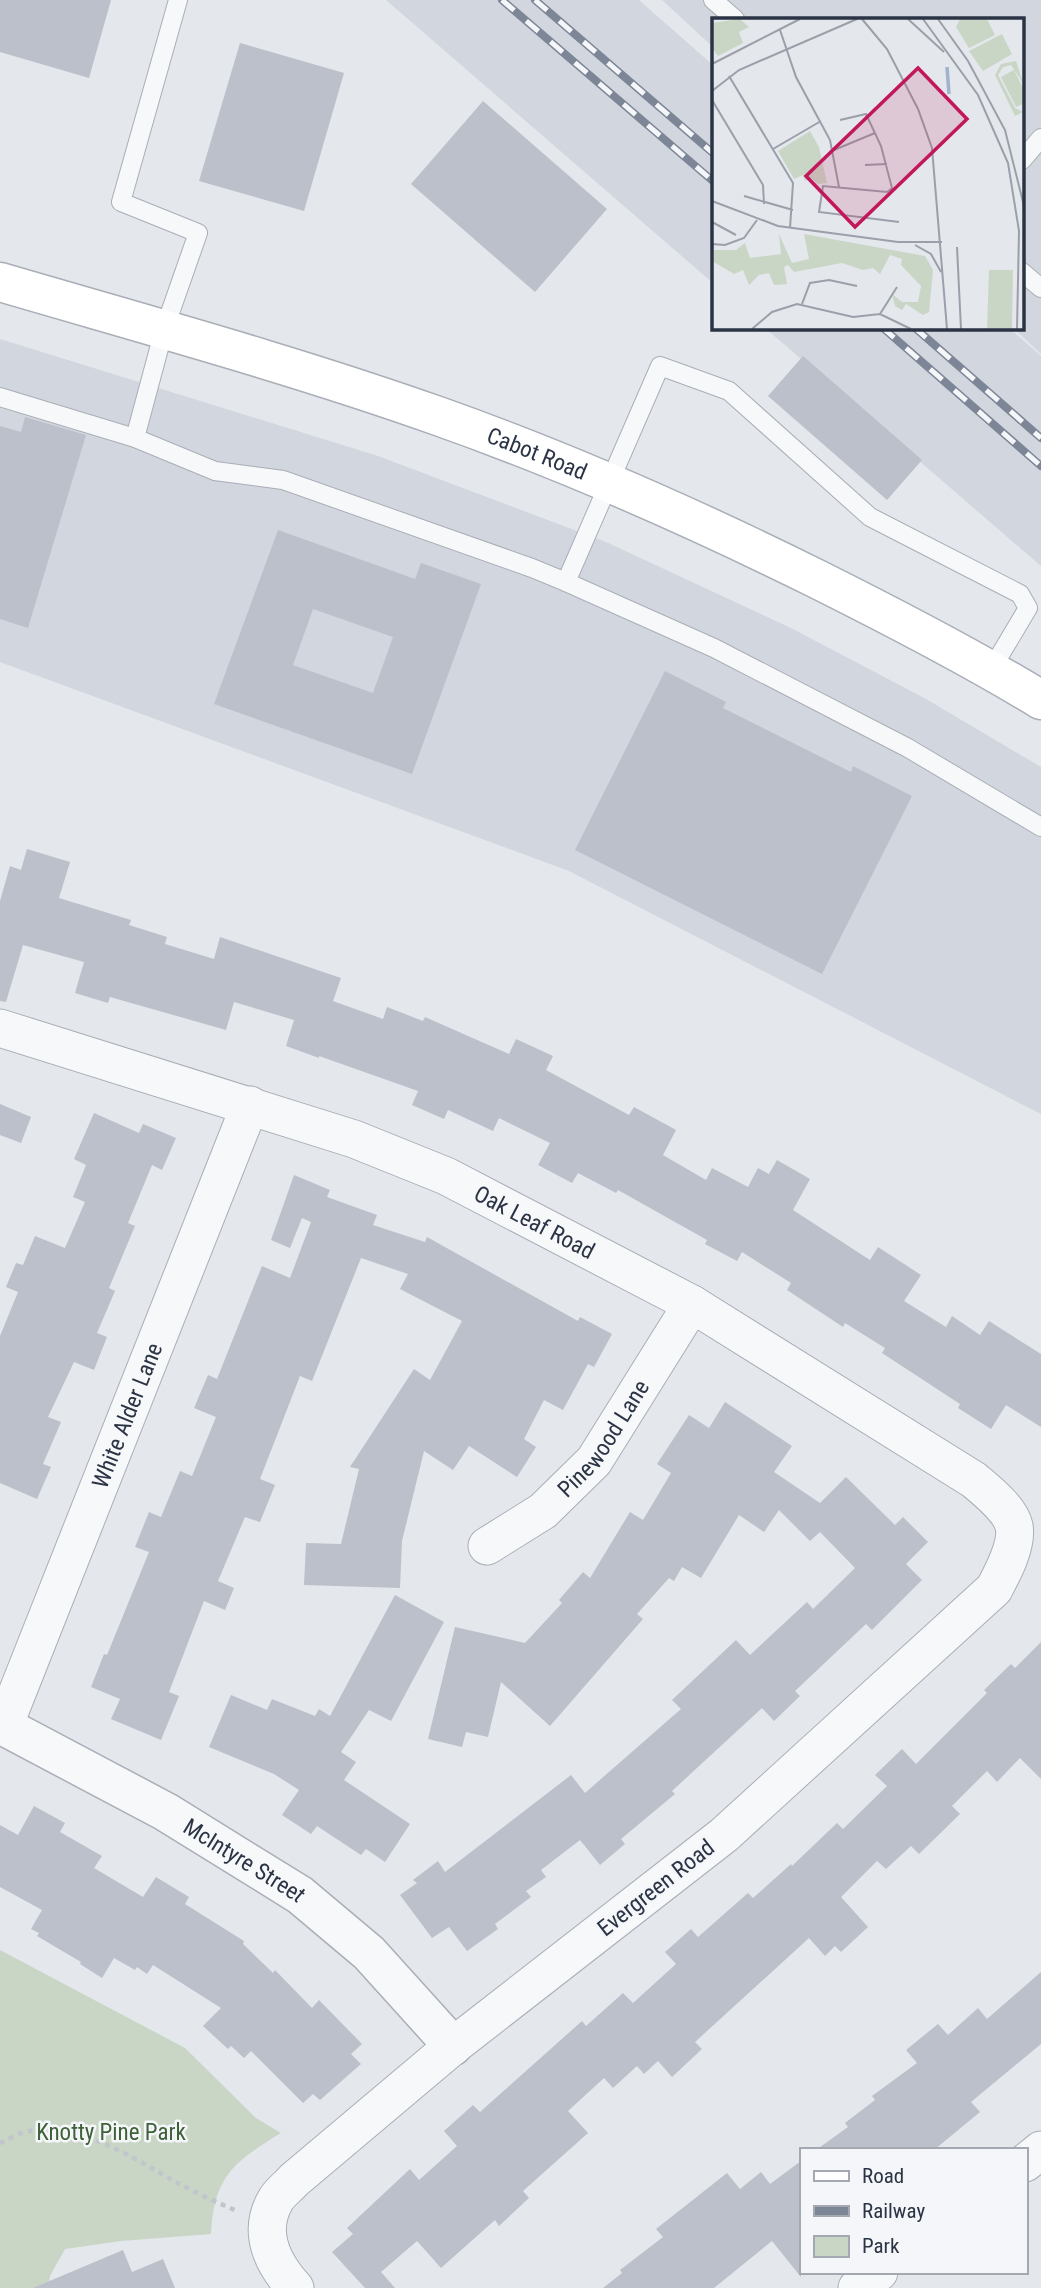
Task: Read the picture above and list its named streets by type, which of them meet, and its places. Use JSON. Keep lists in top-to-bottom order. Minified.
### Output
{"streets":{"main road":["Cabot Road"],"street":["Oak Leaf Road","White Alder Lane","Pinewood Lane","McIntyre Street","Evergreen Road"]},"crossings":[["Oak Leaf Road","White Alder Lane"],["Oak Leaf Road","Pinewood Lane"],["Oak Leaf Road","Evergreen Road"],["White Alder Lane","McIntyre Street"],["McIntyre Street","Evergreen Road"]],"parks":["Knotty Pine Park"],"legend":["Road","Railway","Park"]}
